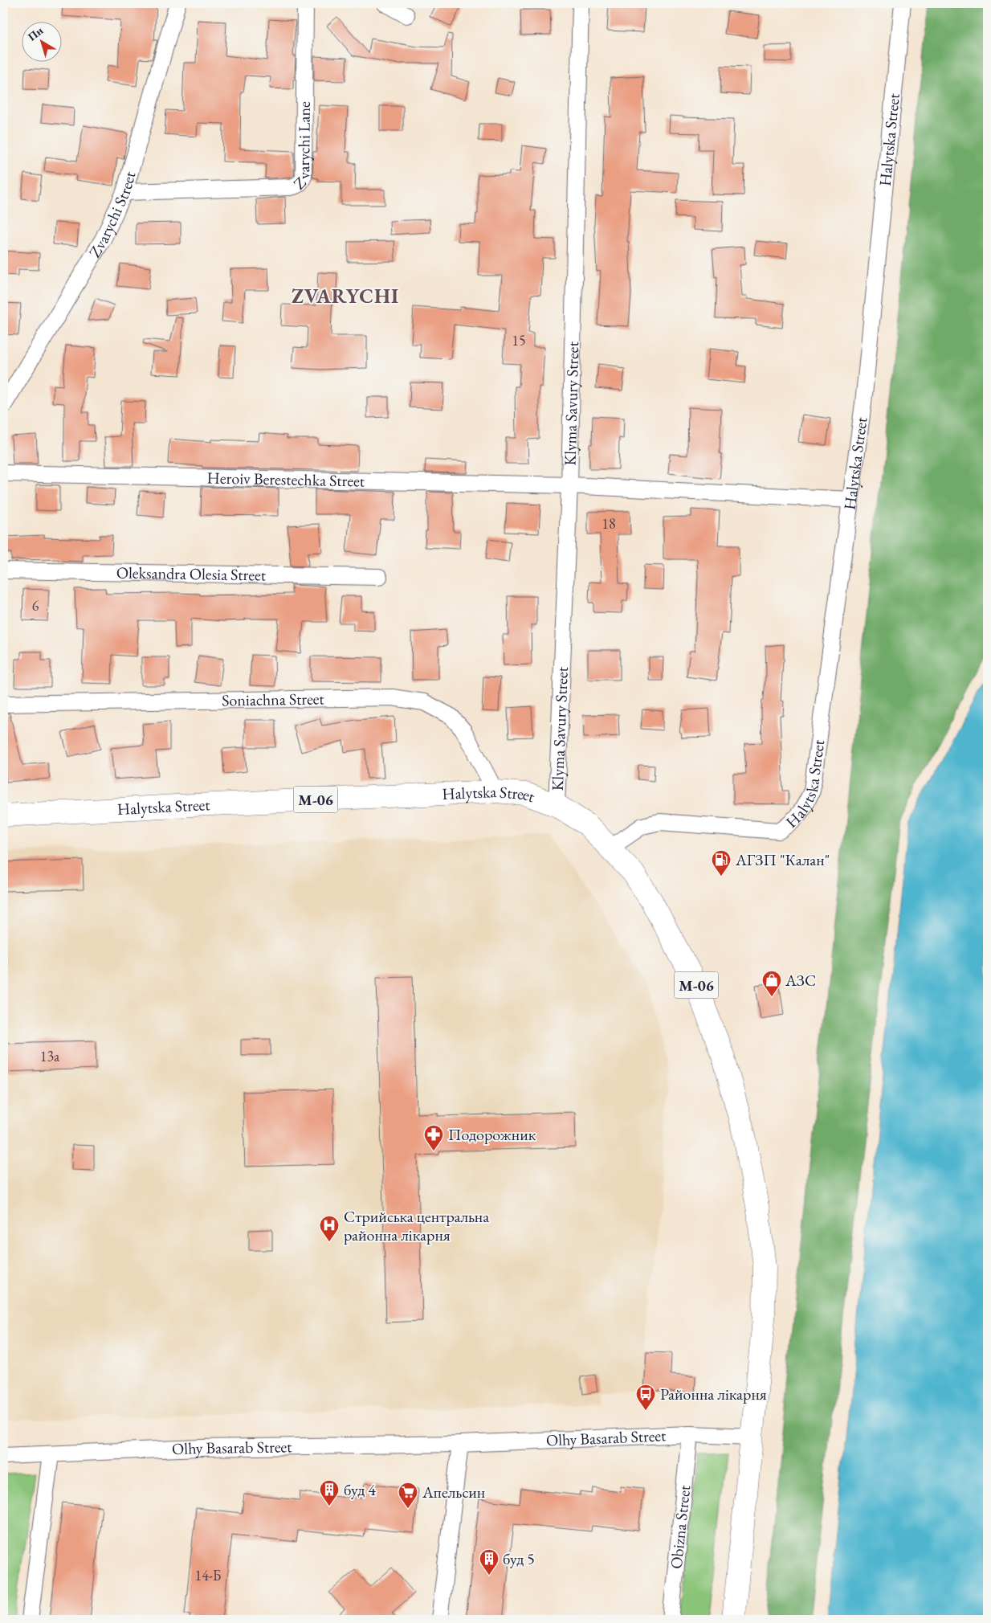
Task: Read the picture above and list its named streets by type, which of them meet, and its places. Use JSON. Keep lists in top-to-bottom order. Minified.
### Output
{"streets":{"highway":["Halytska Street","М-06"],"street":["Zvarychi Lane","Zvarychi Street","Klyma Savury Street","Heroiv Berestechka Street","Oleksandra Olesia Street","Soniachna Street","Olhy Basarab Street","Obizna Street"]},"crossings":[["Halytska Street","Klyma Savury Street"],["Halytska Street","Heroiv Berestechka Street"],["Halytska Street","Soniachna Street"],["Halytska Street","М-06"],["Zvarychi Lane","Zvarychi Street"],["Klyma Savury Street","Heroiv Berestechka Street"],["М-06","Olhy Basarab Street"],["Olhy Basarab Street","Obizna Street"]],"districts":["ZVARYCHI"],"places":{"fuel station":["АГЗП \"Калан\""],"shop":["АЗС"],"pharmacy":["Подорожник"],"hospital":["Стрийська центральна районна лікарня"],"bus stop":["Районна лікарня"],"building":["буд 4","буд 5"],"supermarket":["Апельсин"]},"house_numbers":["15","18","6","13а","14-Б"],"north":"top left"}
